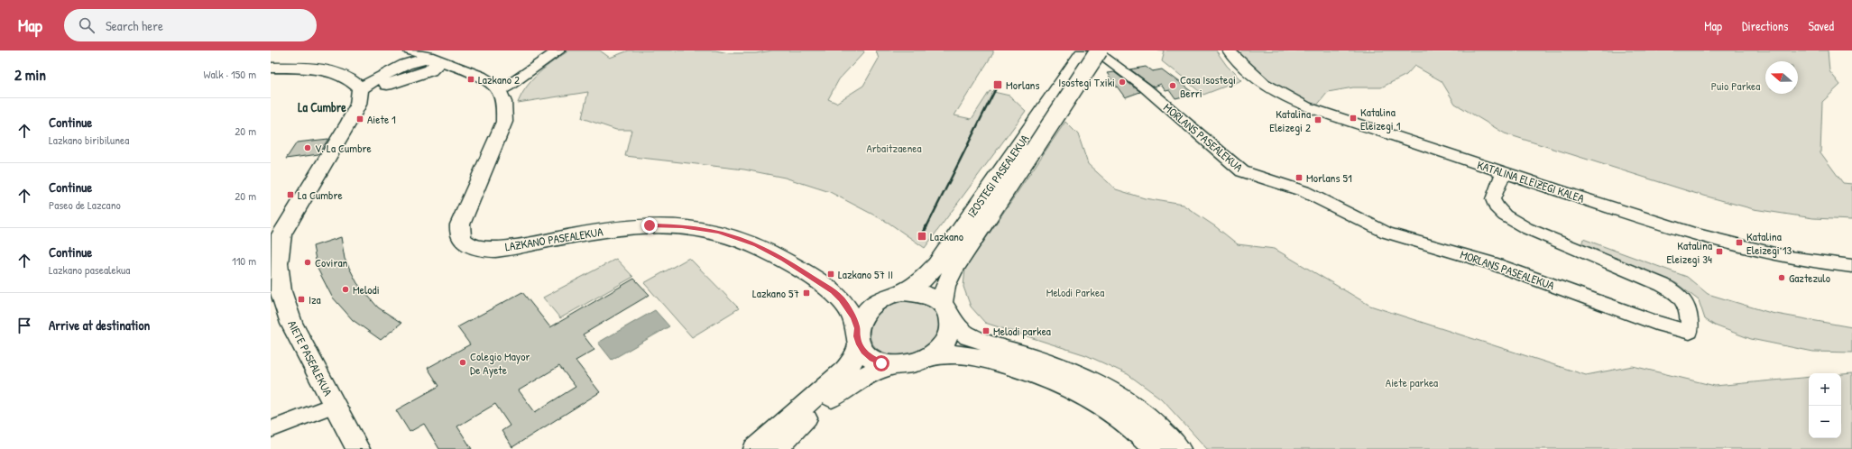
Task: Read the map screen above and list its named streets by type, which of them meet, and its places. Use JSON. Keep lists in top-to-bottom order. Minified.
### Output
{"streets":{"main road":["IZOSTEGI PASEALEKUA","LAZKANO PASEALEKUA","AIETE PASEALEKUA"],"street":["MORLANS PASEALEKUA","KATALINA ELEIZEGI KALEA"]},"crossings":[["MORLANS PASEALEKUA","IZOSTEGI PASEALEKUA"],["MORLANS PASEALEKUA","KATALINA ELEIZEGI KALEA"]],"districts":["La Cumbre"],"parks":["Puio Parkea","Arbaitzaenea","Melodi Parkea","Aiete parkea"],"places":{"transit":["Lazkano 2","Morlans","Katalina Eleizegi 1","Aiete 1","Katalina Eleizegi 2","Morlans 51","La Cumbre","Lazkano","Katalina Eleizegi 13","Katalina Eleizegi 34","Lazkano 57 II","Lazkano 57","Iza","Melodi parkea"],"other":["Isostegi Txiki","Casa Isostegi Berri","V. La Cumbre","Coviran","Gaztezulo","Melodi","Colegio Mayor De Ayete"]},"north":"left","page":{"header":"Map","search":"Search here","nav":["Map","Directions","Saved"],"heading":["2 min","Walk · 150 m"],"list":[["Continue","Lazkano biribilunea","20 m"],["Continue","Paseo de Lazcano","20 m"],["Continue","Lazkano pasealekua","110 m"],"Arrive at destination"],"map_buttons":["+","−"]}}
